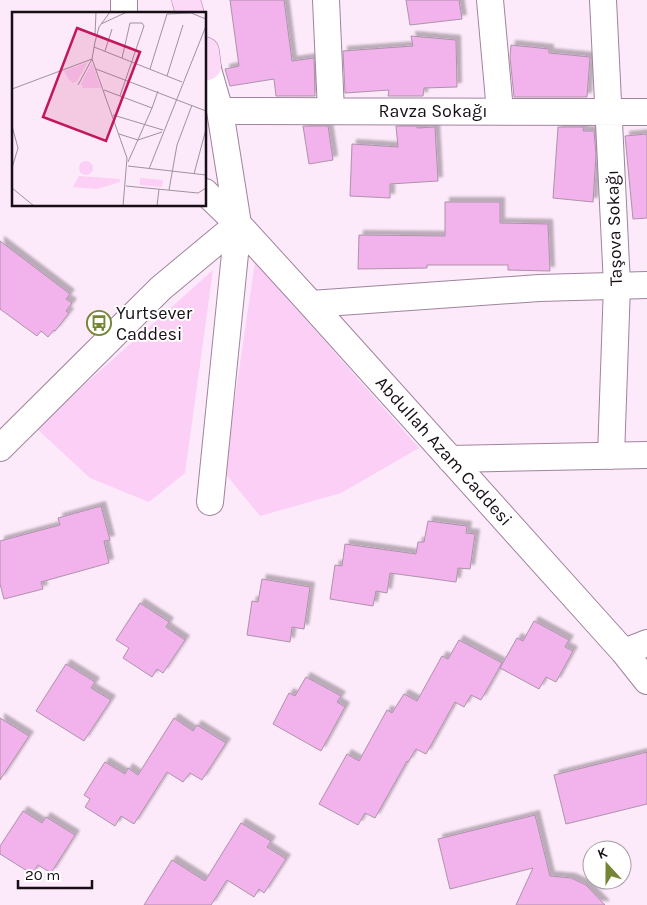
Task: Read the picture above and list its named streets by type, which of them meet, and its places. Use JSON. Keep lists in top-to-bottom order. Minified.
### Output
{"streets":{"street":["Ravza Sokağı","Taşova Sokağı","Abdullah Azam Caddesi"]},"crossings":[["Ravza Sokağı","Taşova Sokağı"]],"places":{"bus stop":["Yurtsever Caddesi"]},"scale_bar":"20 m","north":"top"}
